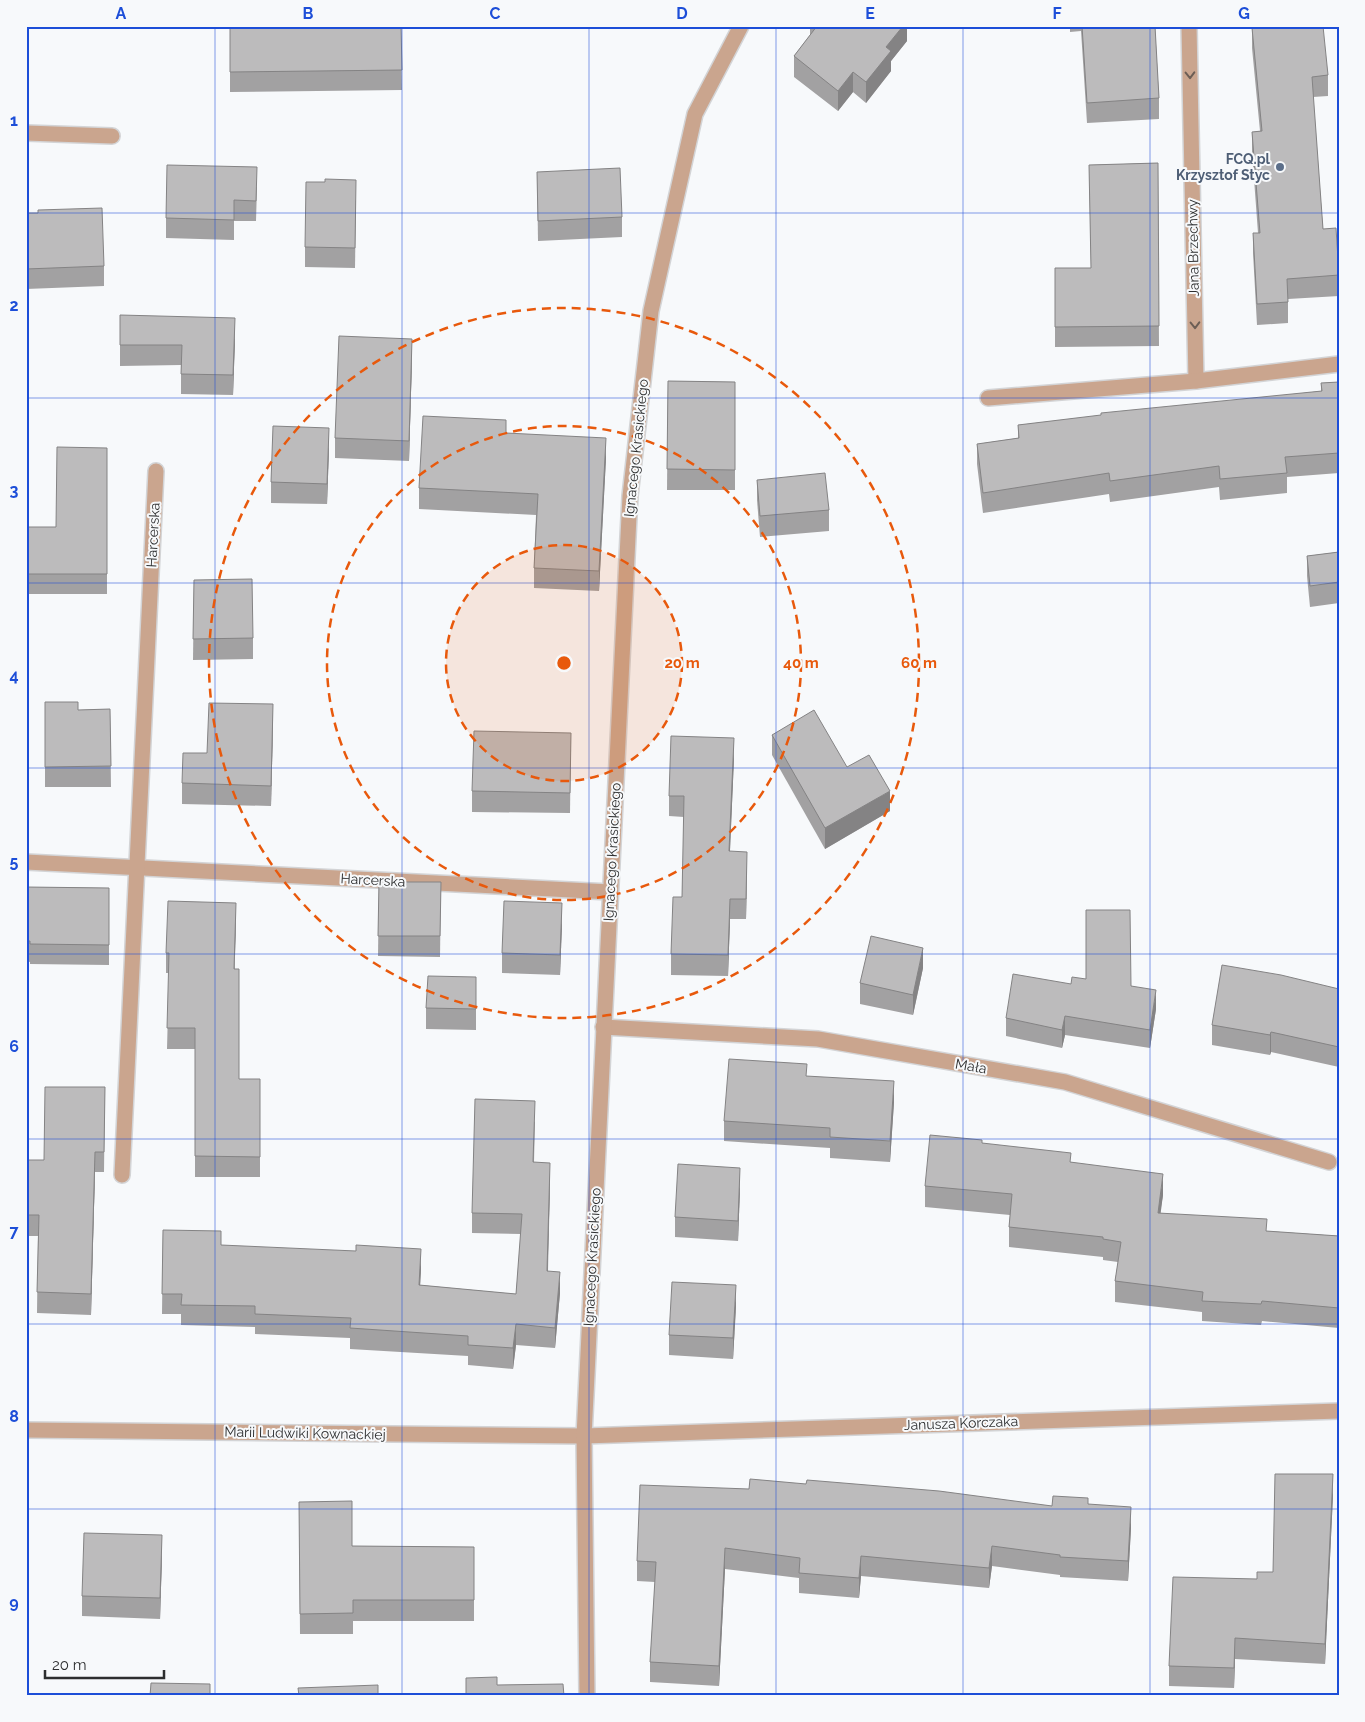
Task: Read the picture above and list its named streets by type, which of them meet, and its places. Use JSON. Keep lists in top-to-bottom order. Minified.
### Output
{"streets":{"street":["Jana Brzechwy","Ignacego Krasickiego","Harcerska","Mała","Janusza Korczaka","Marii Ludwiki Kownackiej"]},"crossings":[["Ignacego Krasickiego","Harcerska"],["Ignacego Krasickiego","Mała"],["Ignacego Krasickiego","Janusza Korczaka"],["Ignacego Krasickiego","Marii Ludwiki Kownackiej"],["Janusza Korczaka","Marii Ludwiki Kownackiej"]],"one_way":["Jana Brzechwy"],"places":["FCQ.pl Krzysztof Styc"],"scale_bar":"20 m","grid":{"columns":["A","B","C","D","E","F","G"],"rows":["1","2","3","4","5","6","7","8","9"]},"rings":["20 m","40 m","60 m"]}
